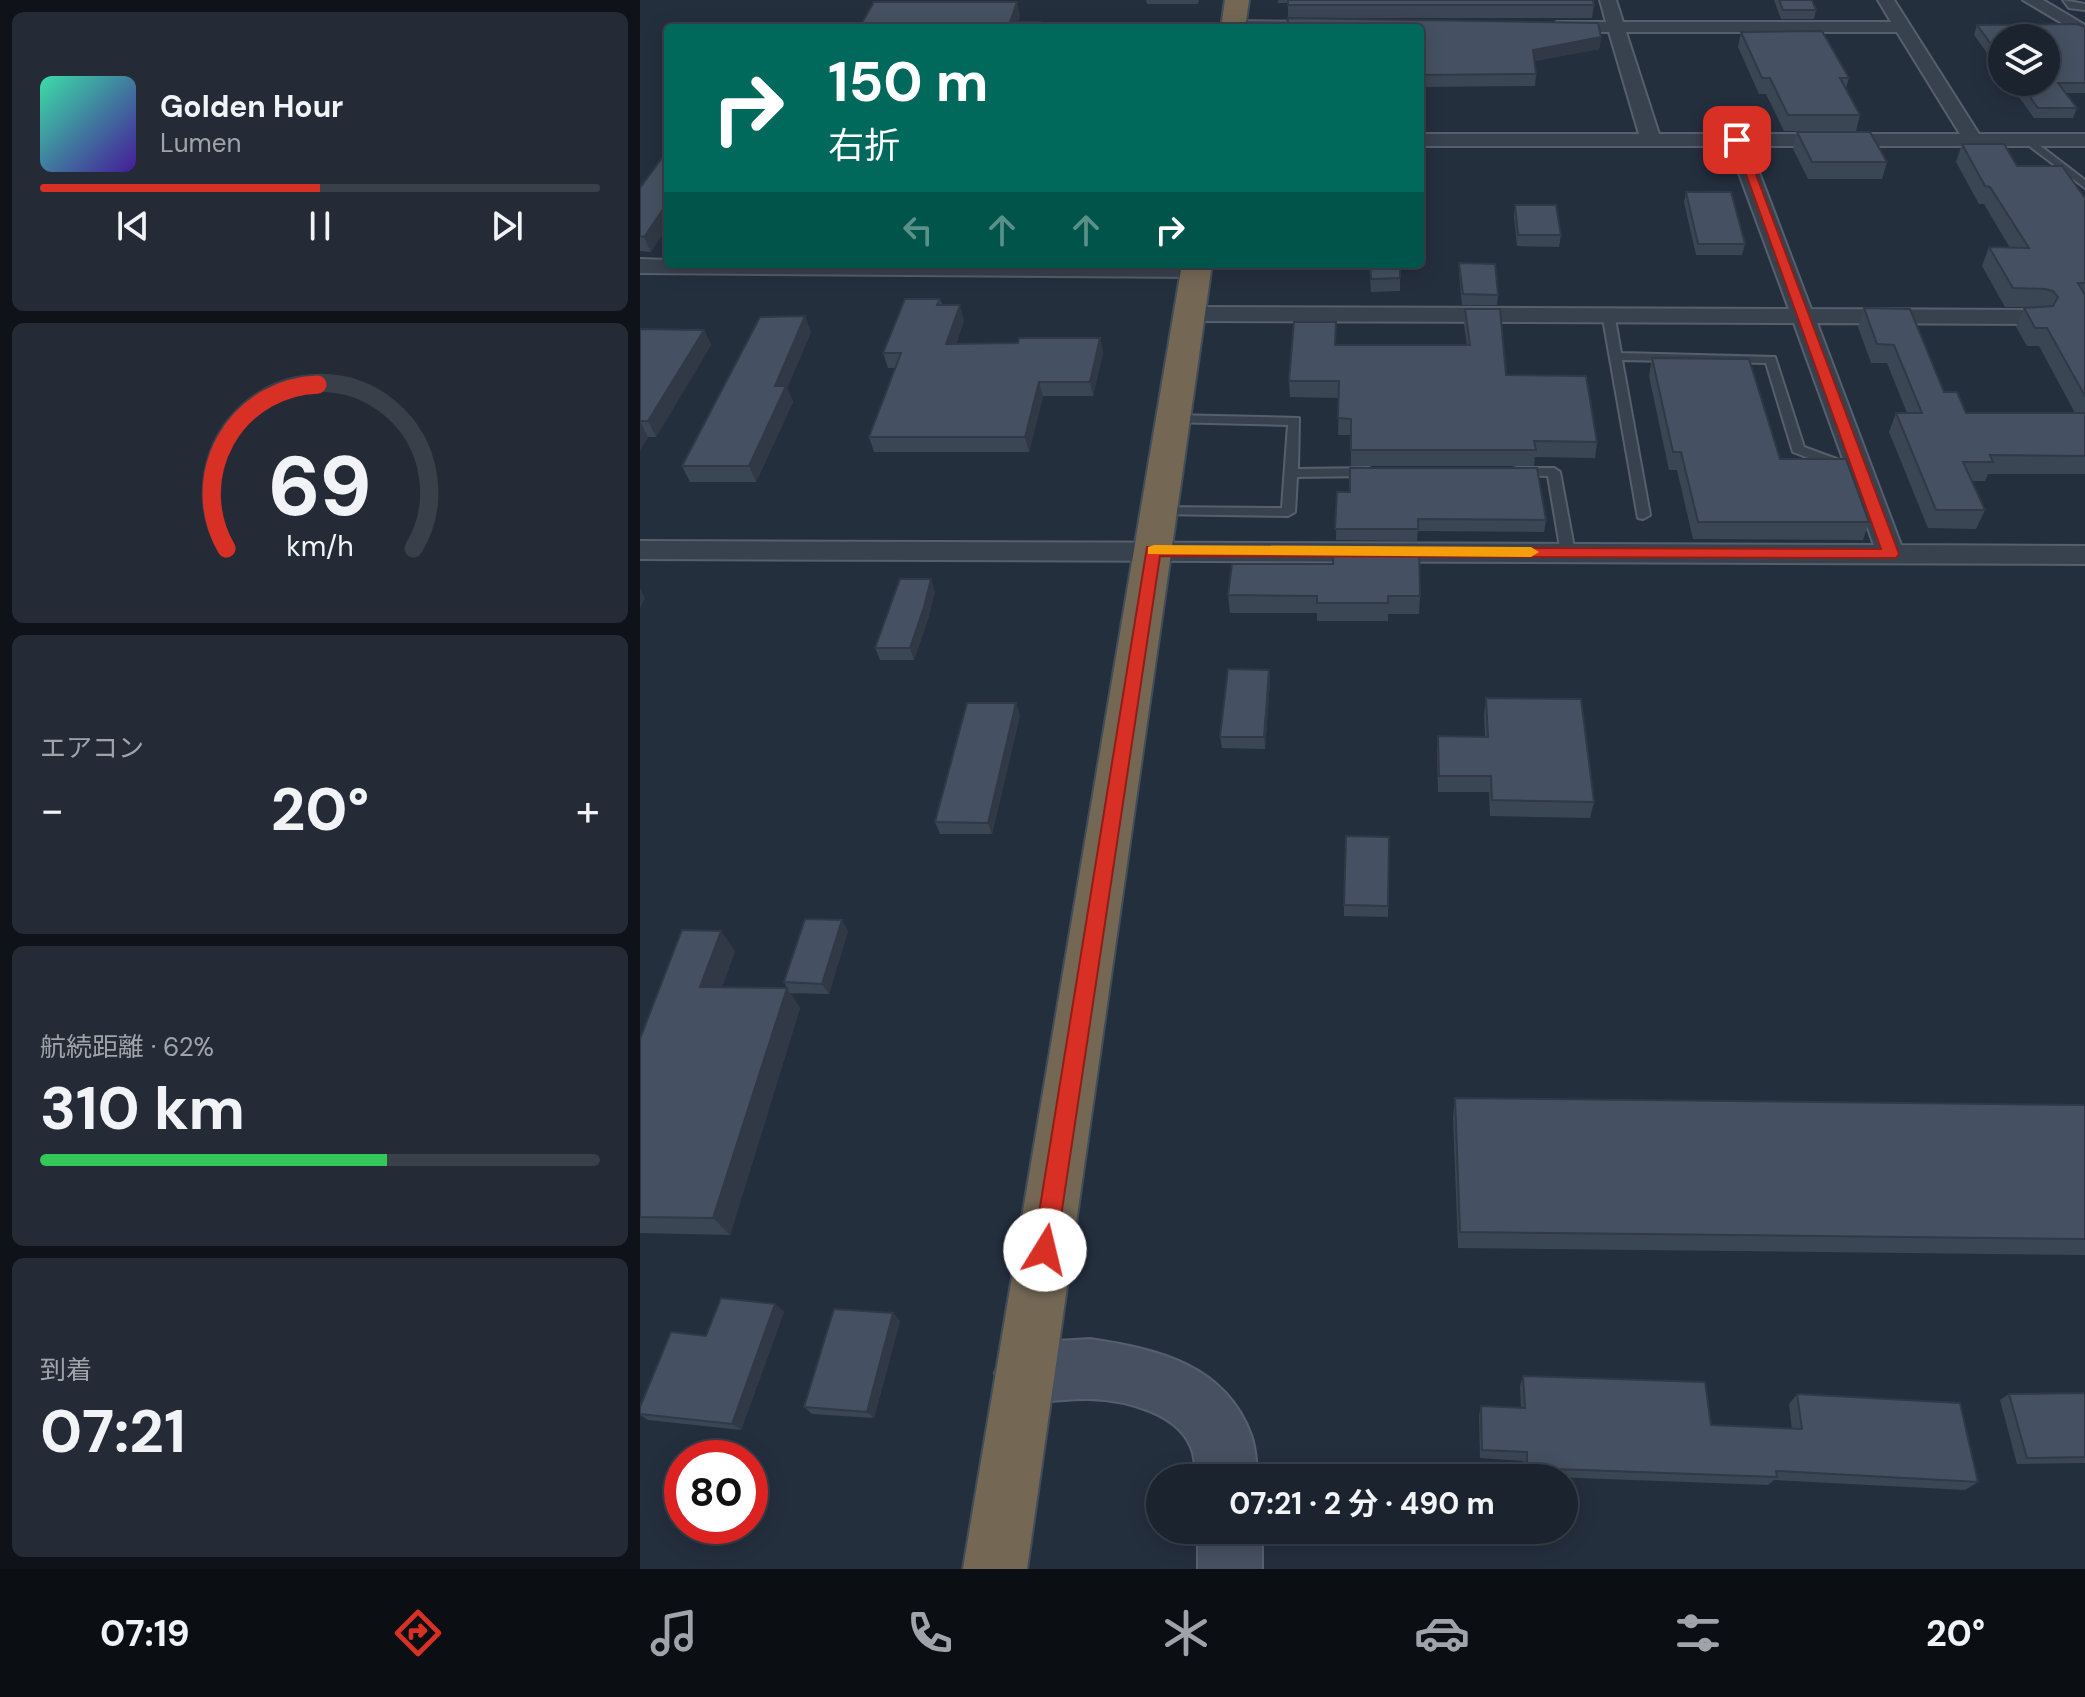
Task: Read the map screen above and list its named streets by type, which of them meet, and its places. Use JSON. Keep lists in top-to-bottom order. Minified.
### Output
{"page":{"turn":["150 m","右折"],"song":["Golden Hour","Lumen"],"tile":["エアコン",["航続距離 · 62%","310 km"],["到着","07:21"]],"heat":["−","20°","+"],"limit":"80","trip":"07:21 · 2 分 · 490 m","tabs":["07:19","20°"],"gauge":["69","km/h"]}}
